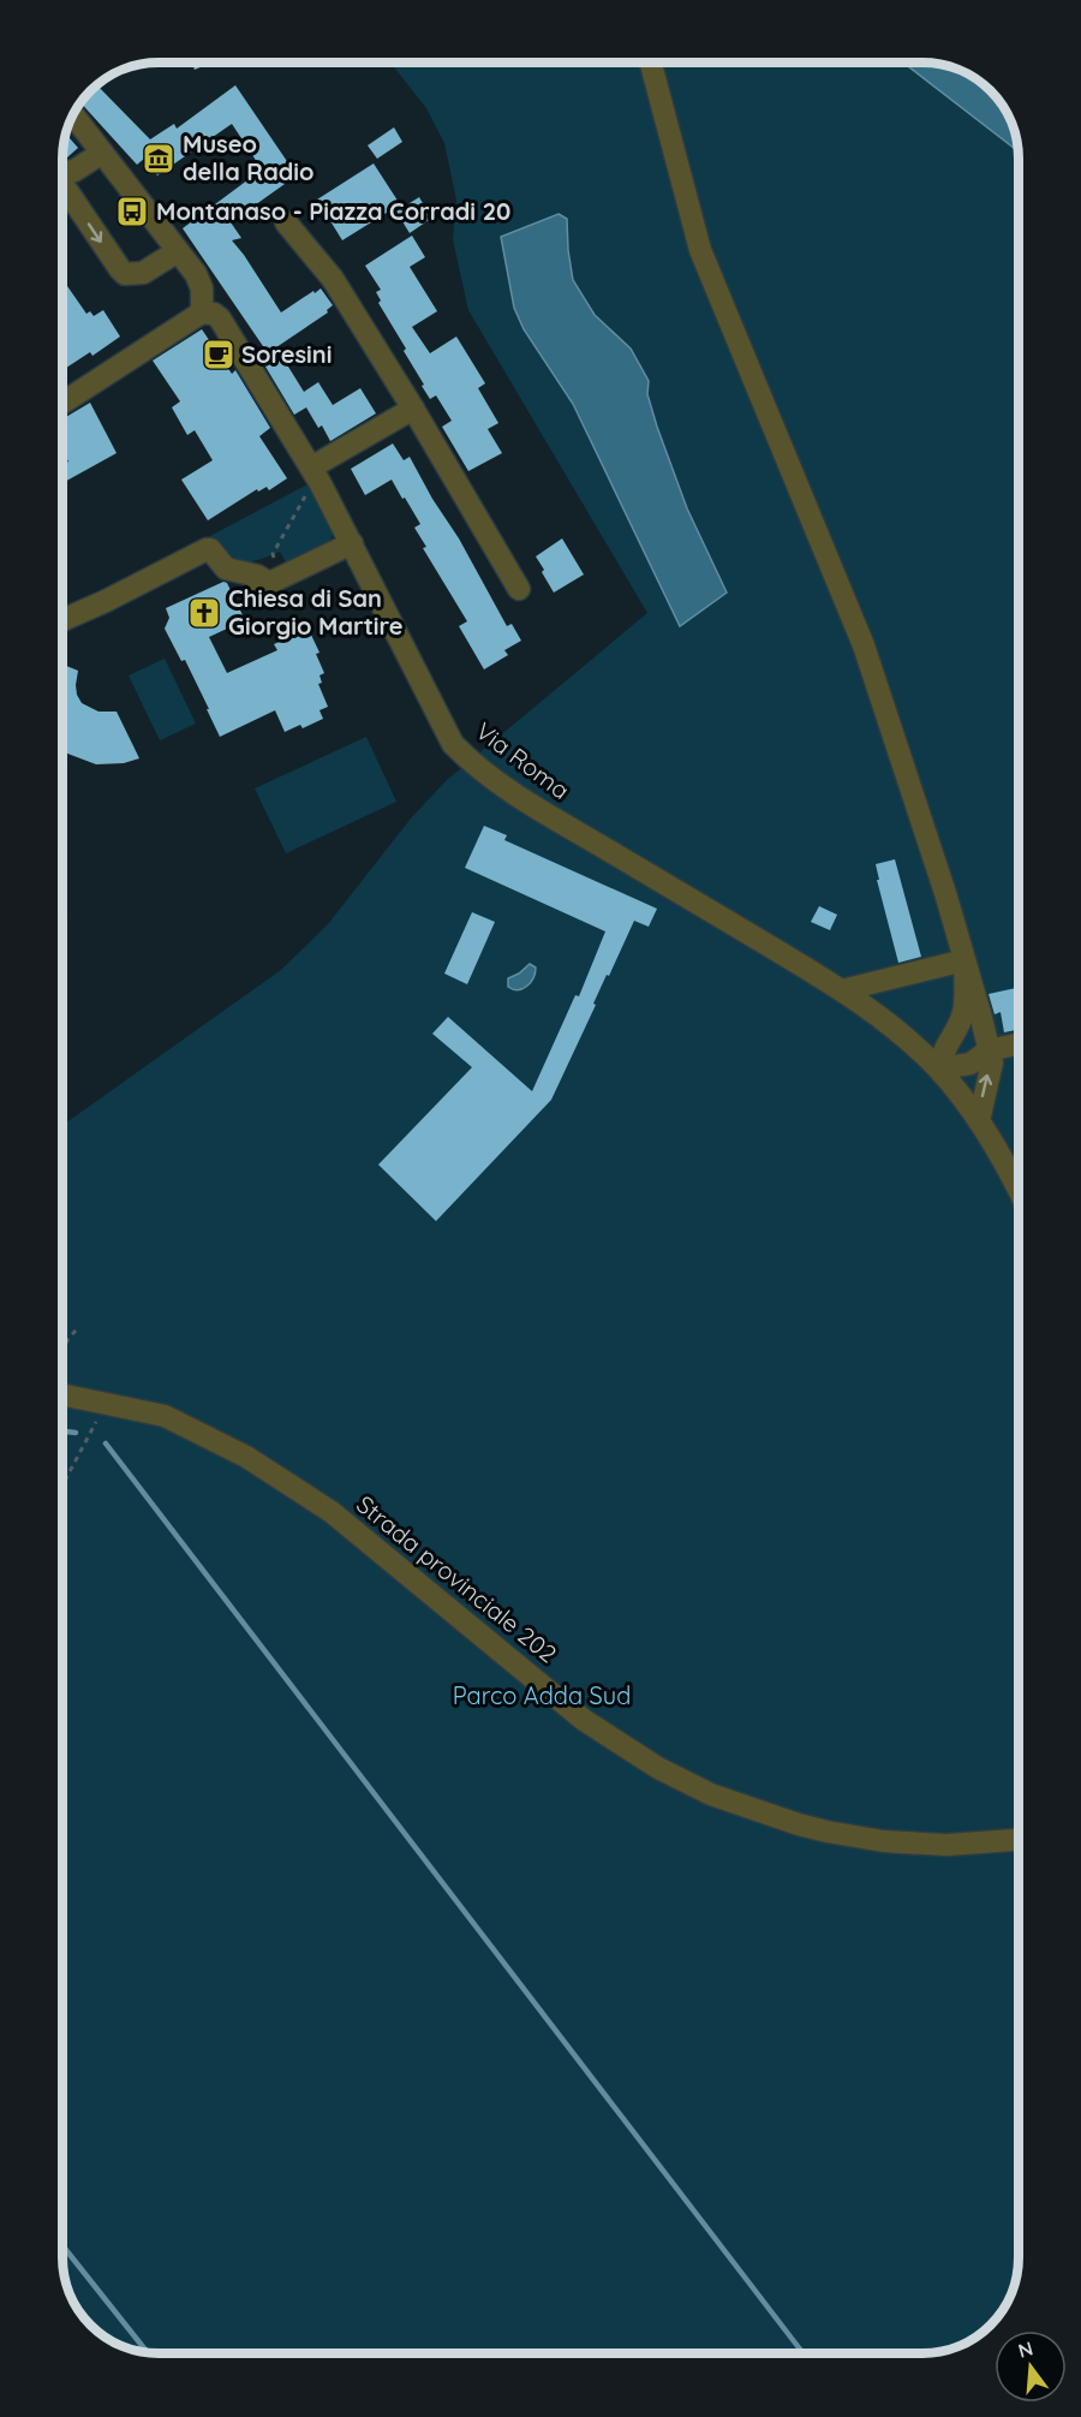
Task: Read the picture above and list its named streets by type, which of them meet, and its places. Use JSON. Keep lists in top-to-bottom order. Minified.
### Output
{"streets":{"street":["Via Roma","Strada provinciale 202"]},"parks":["Parco Adda Sud"],"places":{"museum":["Museo della Radio"],"bus stop":["Montanaso - Piazza Corradi 20"],"cafe":["Soresini"],"church":["Chiesa di San Giorgio Martire"]},"north":"top"}
